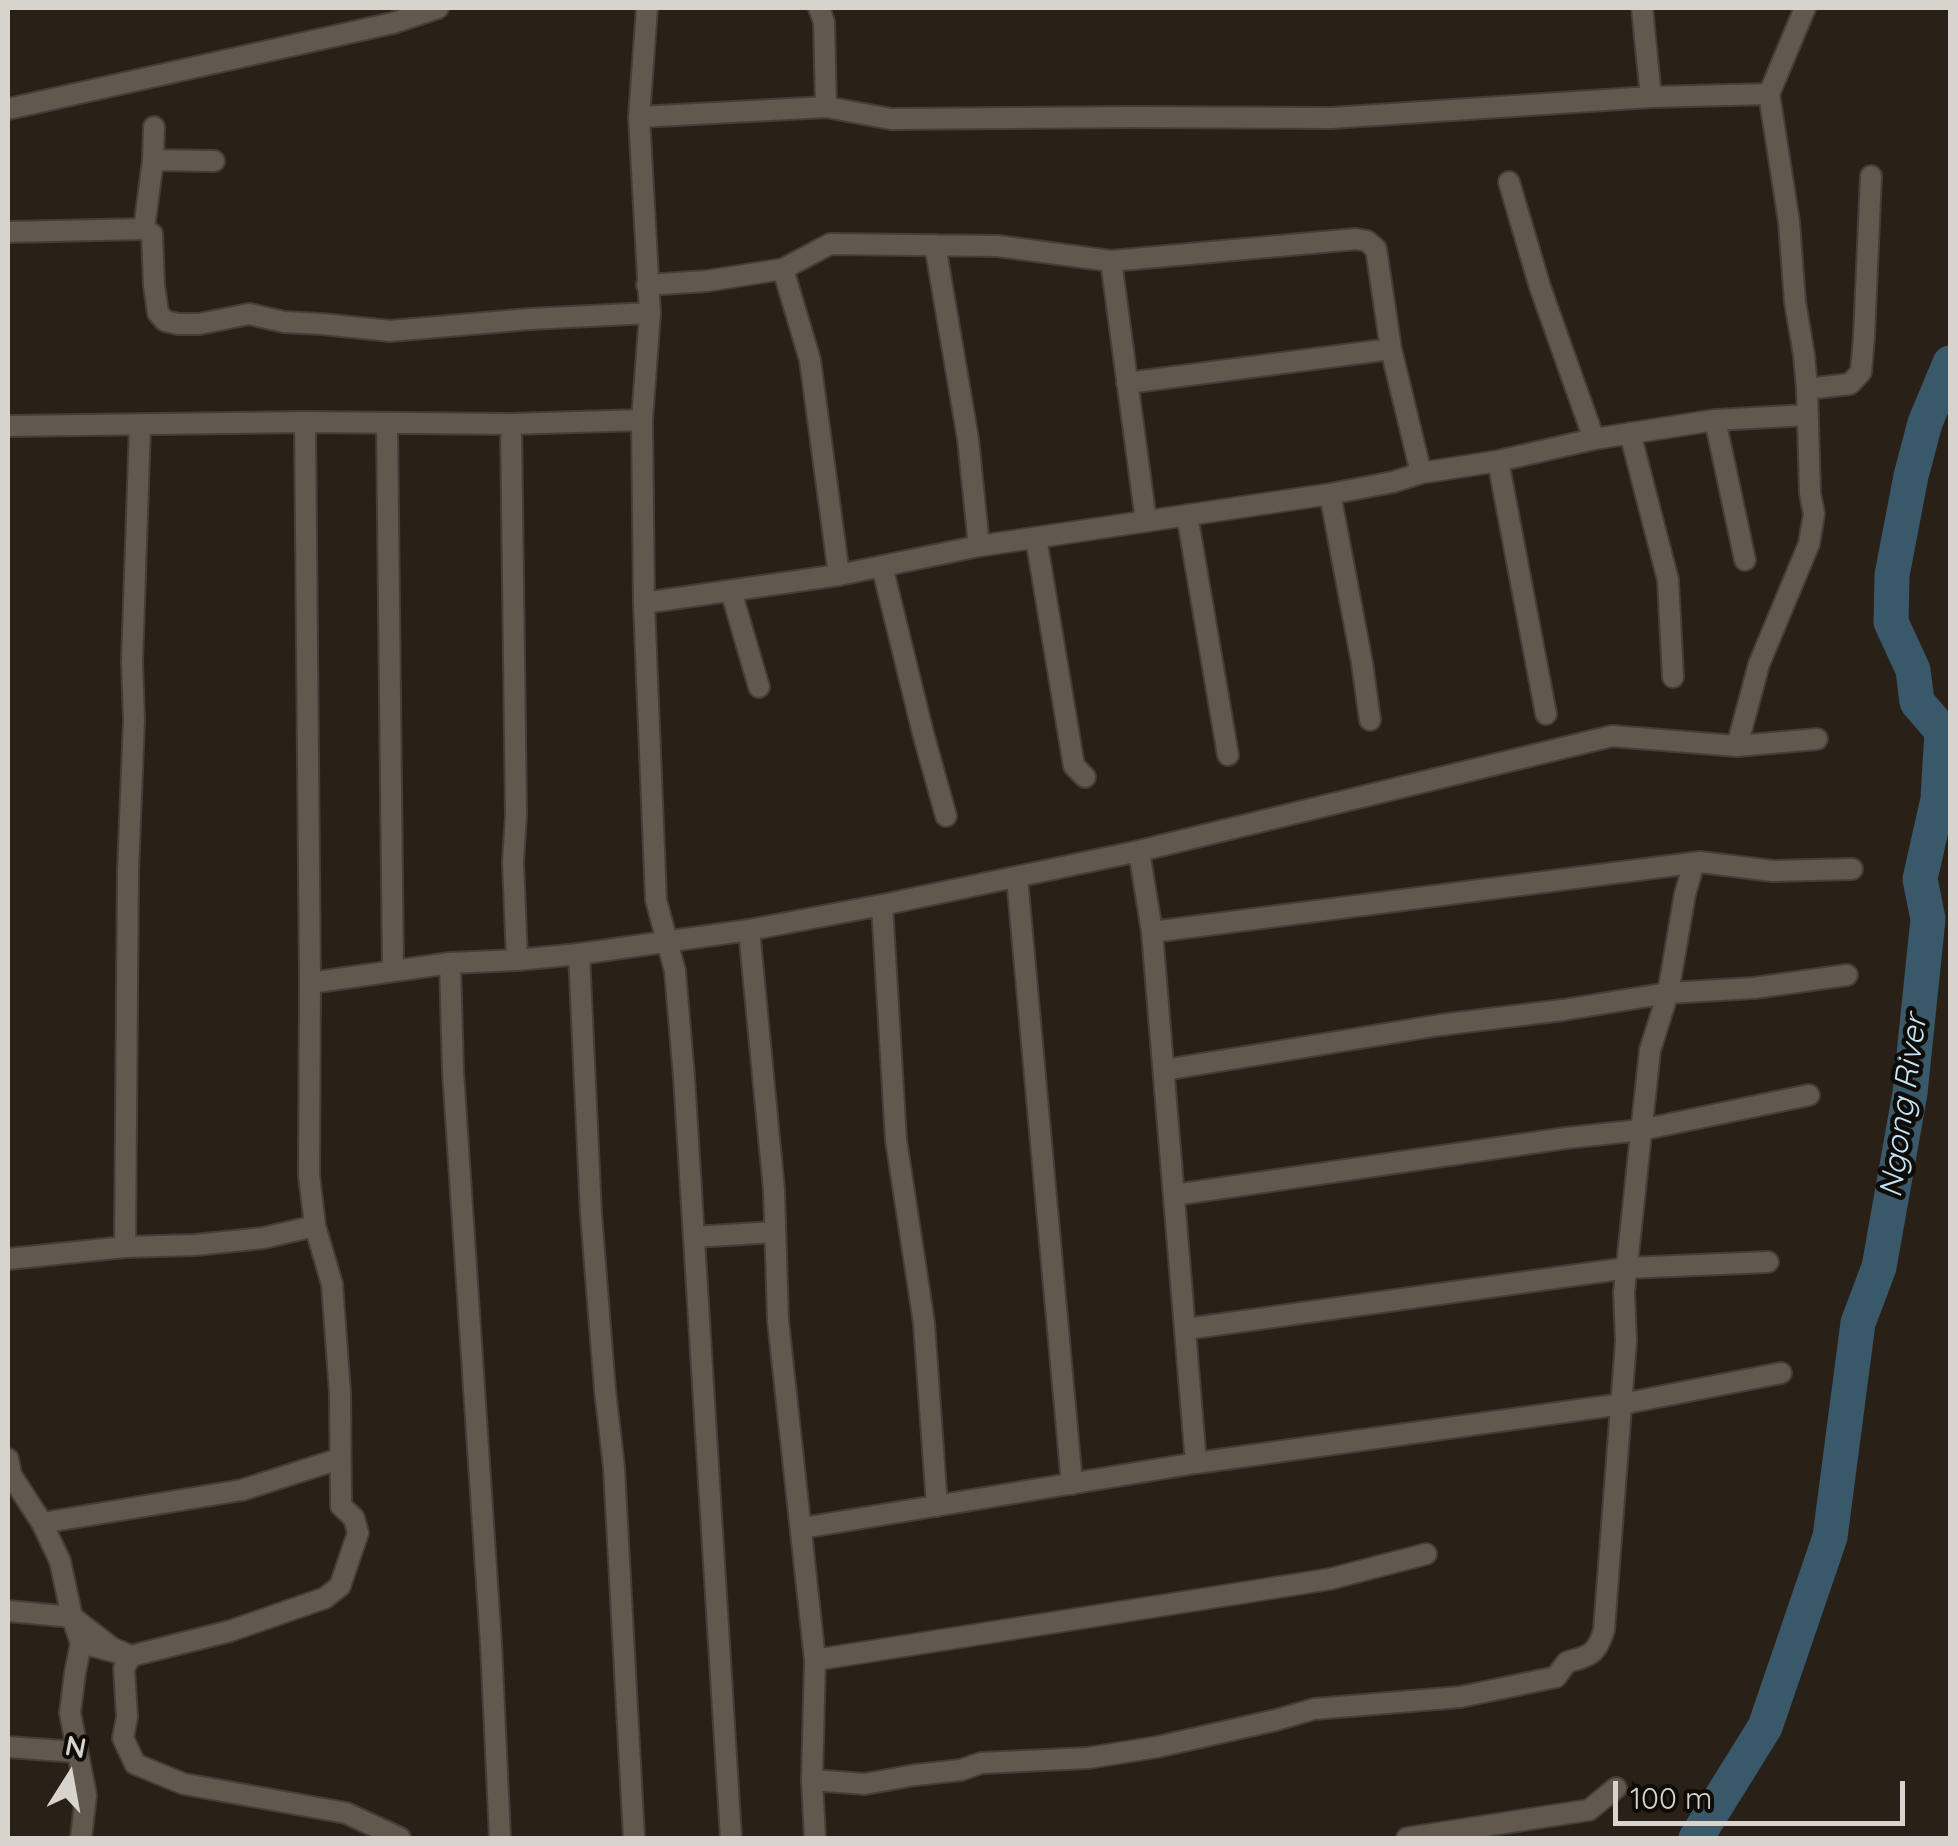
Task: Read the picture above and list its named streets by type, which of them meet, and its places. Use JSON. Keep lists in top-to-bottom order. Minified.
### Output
{"water":["Ngong River"],"scale_bar":"100 m","north":"top"}
